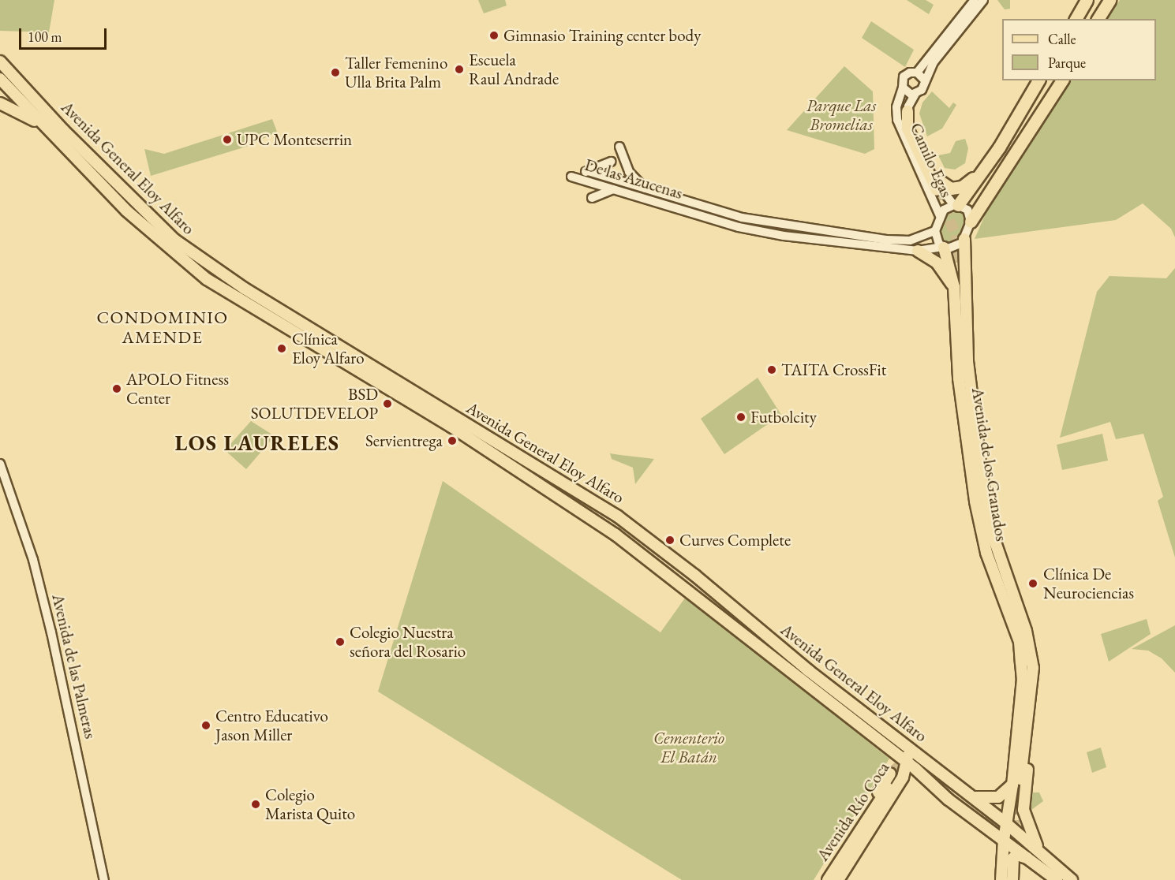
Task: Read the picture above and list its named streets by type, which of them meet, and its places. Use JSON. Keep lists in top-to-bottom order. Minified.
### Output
{"streets":{"main road":["Avenida General Eloy Alfaro","Avenida de los Granados","Avenida Río Coca"],"street":["Camilo Egas","De las Azucenas","Avenida de las Palmeras"]},"crossings":[["Camilo Egas","De las Azucenas"],["Camilo Egas","Avenida de los Granados"],["Avenida General Eloy Alfaro","Avenida de los Granados"],["Avenida General Eloy Alfaro","Avenida Río Coca"],["De las Azucenas","Avenida de los Granados"]],"districts":["CONDOMINIO AMENDE","LOS LAURELES"],"parks":["Parque Las Bromelias","Cementerio El Batán"],"places":["Gimnasio Training center body","Escuela Raul Andrade","Taller Femenino Ulla Brita Palm","UPC Monteserrin","Clínica Eloy Alfaro","TAITA CrossFit","APOLO Fitness Center","BSD SOLUTDEVELOP","Futbolcity","Servientrega","Curves Complete","Clínica De Neurociencias","Colegio Nuestra señora del Rosario","Centro Educativo Jason Miller","Colegio Marista Quito"],"legend":["Calle","Parque"],"scale_bar":"100 m"}
